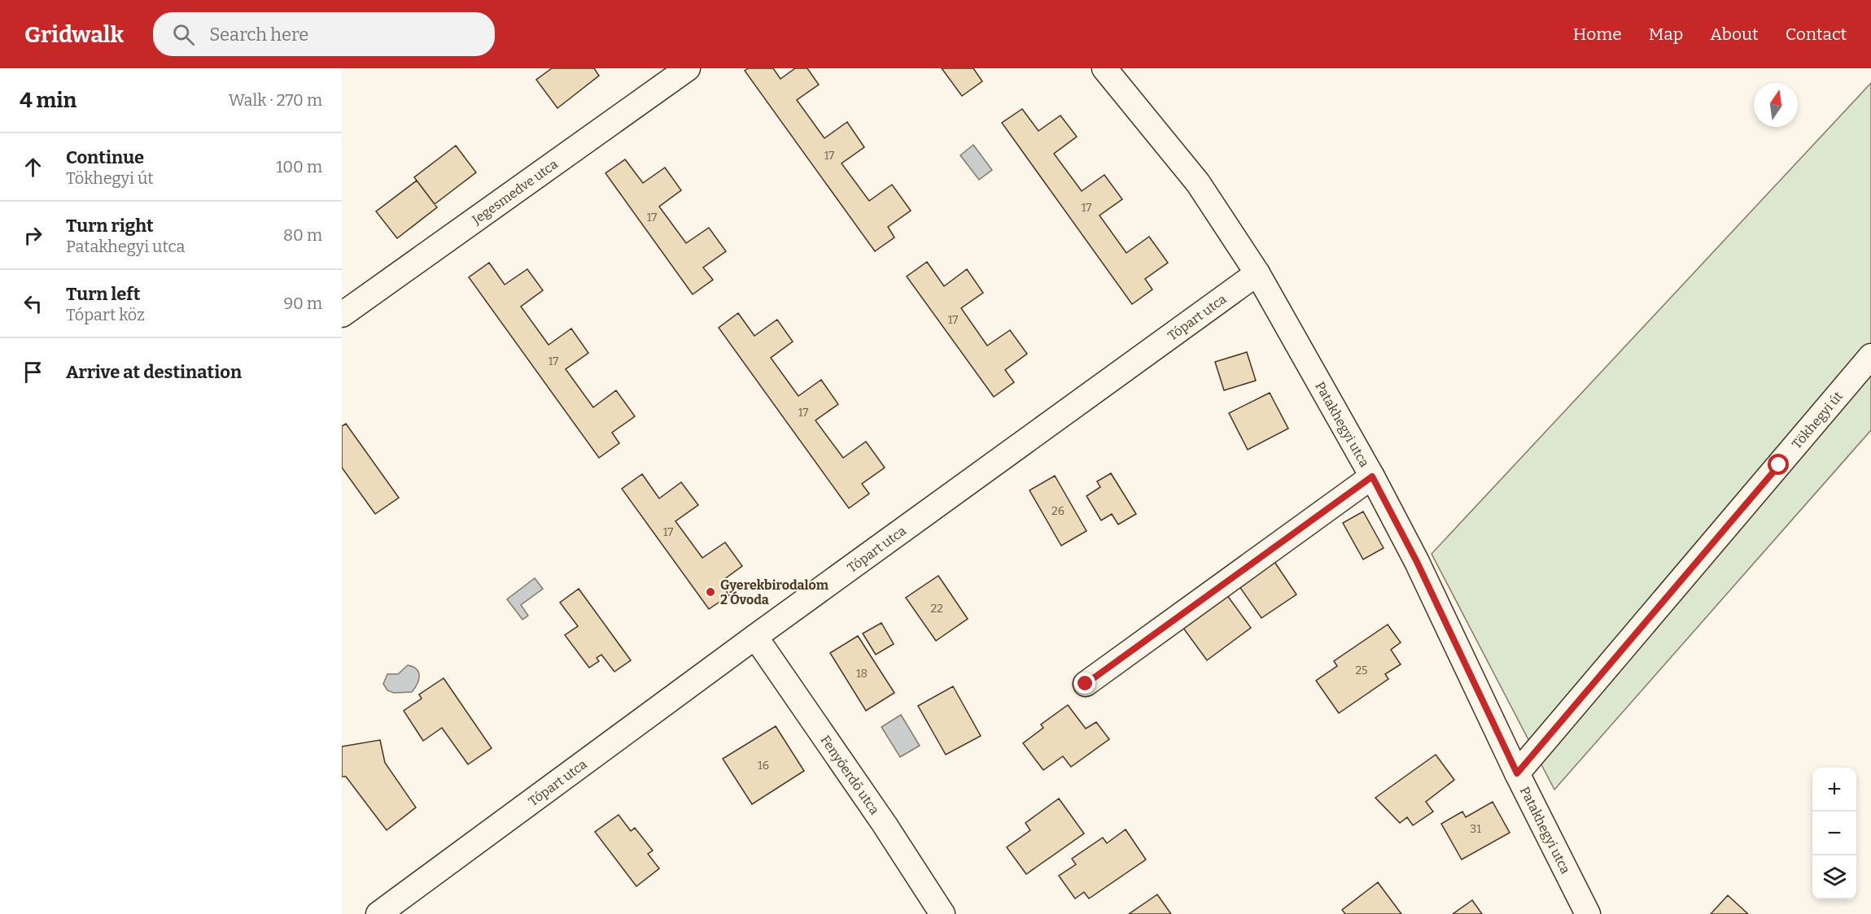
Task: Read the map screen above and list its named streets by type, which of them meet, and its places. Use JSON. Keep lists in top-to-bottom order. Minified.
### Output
{"streets":{"street":["Jegesmedve utca","Tópart utca","Tökhegyi út","Patakhegyi utca","Fenyőerdő utca"]},"crossings":[["Tópart utca","Patakhegyi utca"],["Tópart utca","Fenyőerdő utca"],["Tökhegyi út","Patakhegyi utca"]],"places":["Gyerekbirodalom 2 Óvoda"],"house_numbers":["17","17","17","17","17","17","26","17","22","25","18","16","31"],"north":"top","page":{"header":"Gridwalk","search":"Search here","nav":["Home","Map","About","Contact"],"heading":["4 min","Walk · 270 m"],"list":[["Continue","Tökhegyi út","100 m"],["Turn right","Patakhegyi utca","80 m"],["Turn left","Tópart köz","90 m"],"Arrive at destination"],"map_buttons":["+","−"]}}
